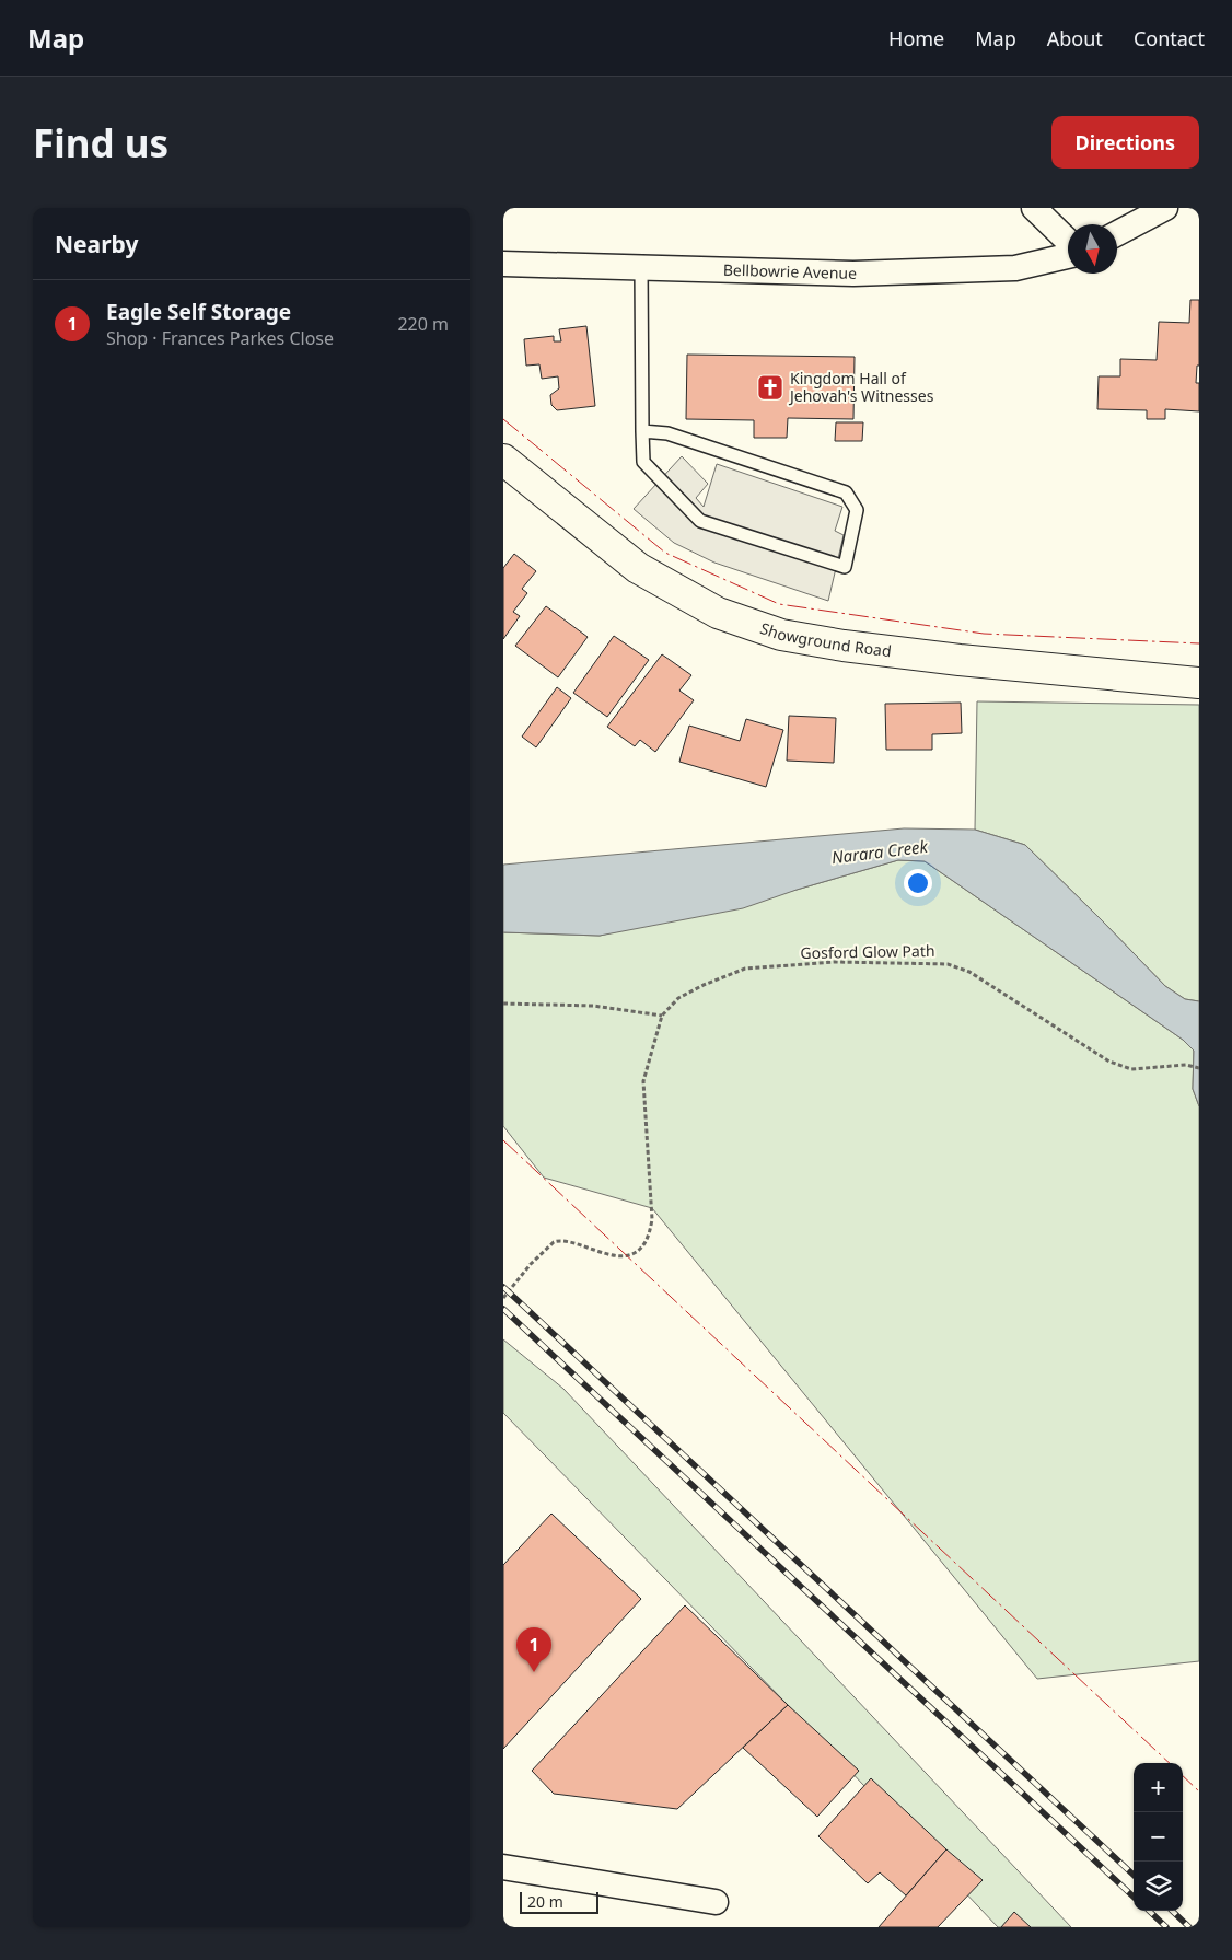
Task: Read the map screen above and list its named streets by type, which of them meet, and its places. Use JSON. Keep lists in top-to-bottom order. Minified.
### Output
{"streets":{"street":["Bellbowrie Avenue","Showground Road"],"path":["Gosford Glow Path"]},"water":["Narara Creek"],"places":{"church":["Kingdom Hall of Jehovah's Witnesses"]},"scale_bar":"20 m","north":"bottom","page":{"header":"Map","nav":["Home","Map","About","Contact"],"buttons":"Directions","title":"Find us","heading":"Nearby","list":[{"mark":"1","name":"Eagle Self Storage","note":"Shop · Frances Parkes Close","value":"220 m"}],"pins":"1","map_buttons":["+","−"],"scale":"20 m"}}
